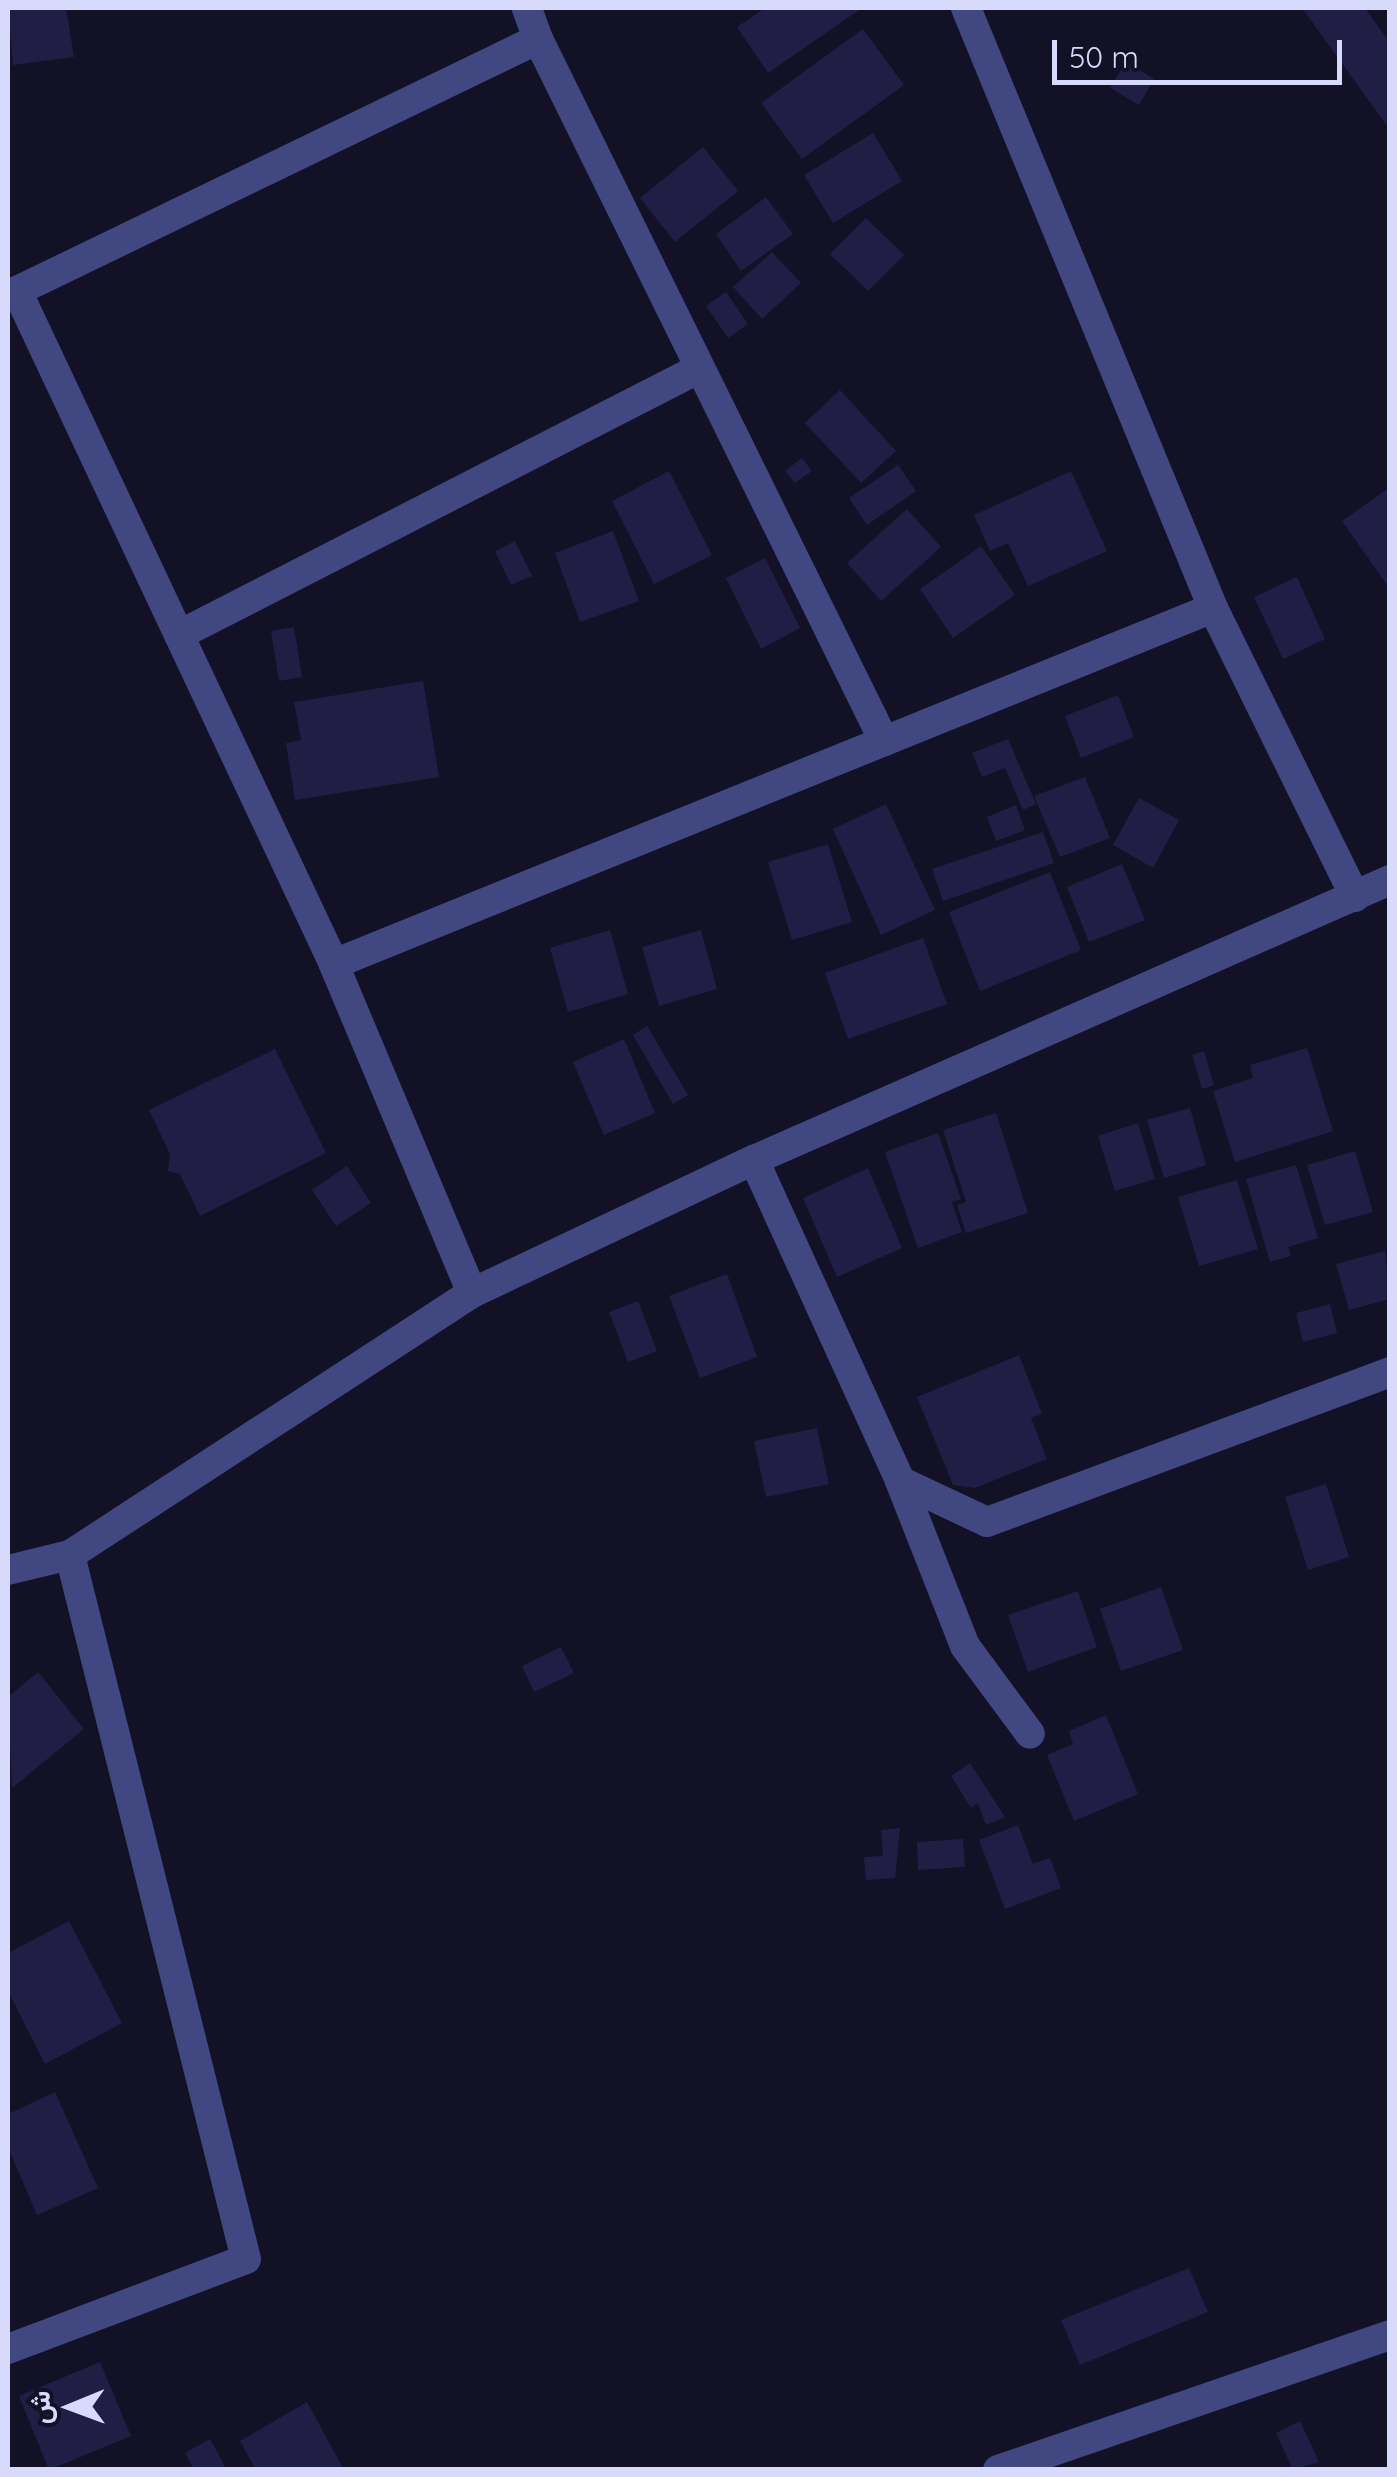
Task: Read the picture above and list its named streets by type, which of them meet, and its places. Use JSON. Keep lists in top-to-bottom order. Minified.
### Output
{"scale_bar":"50 m","north":"left"}
